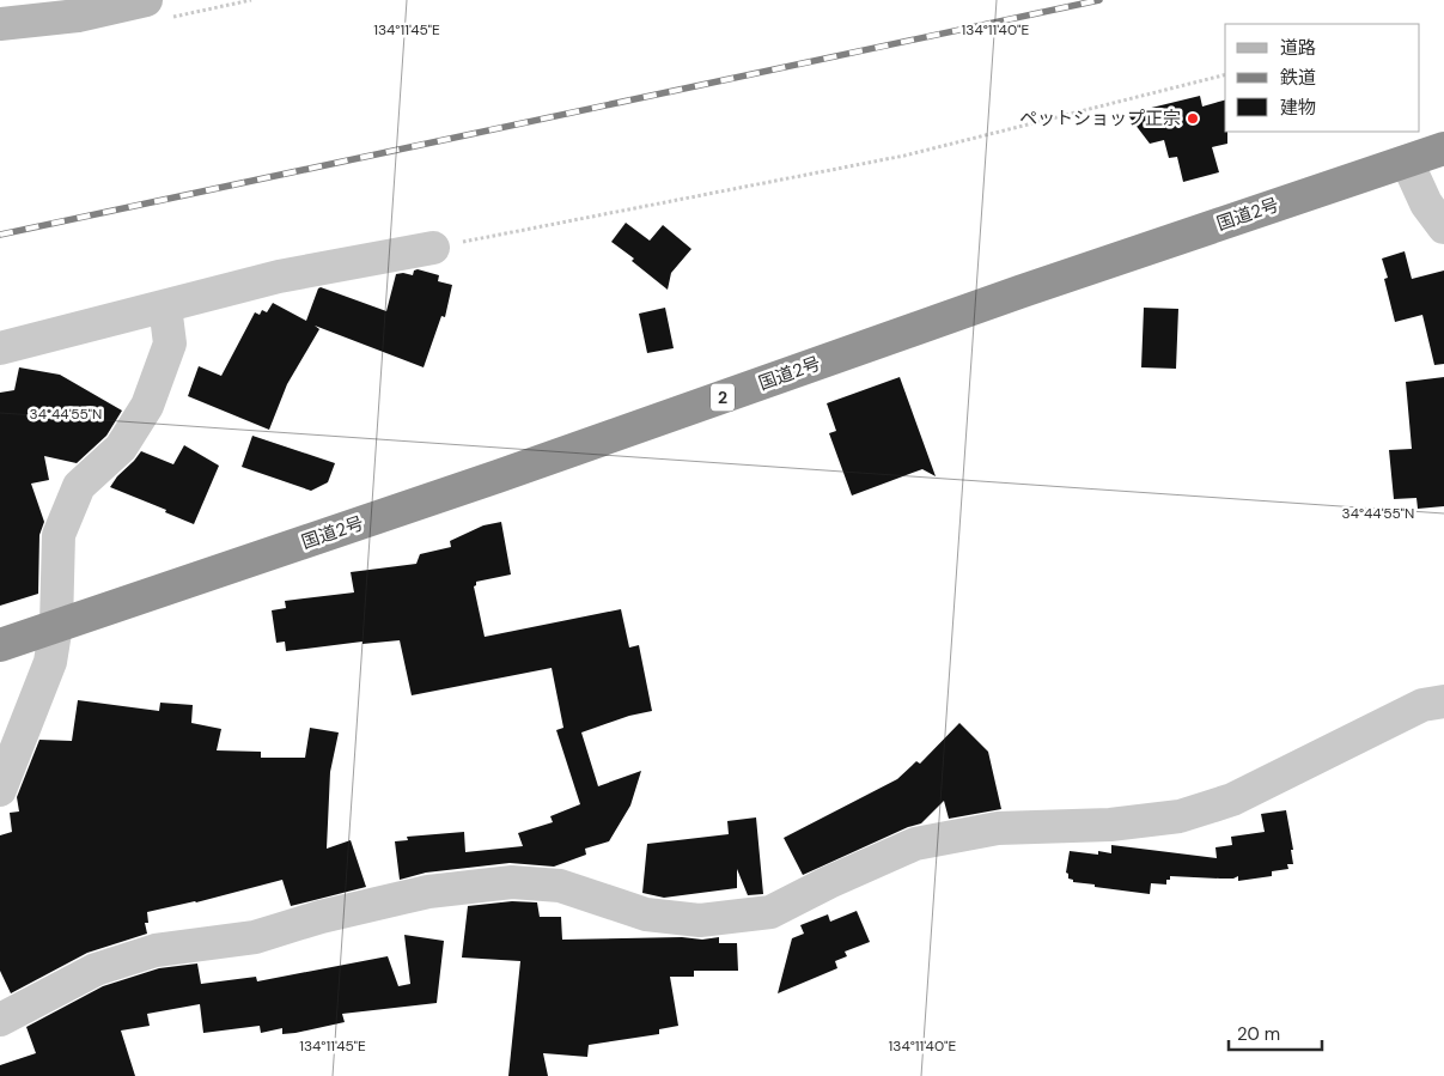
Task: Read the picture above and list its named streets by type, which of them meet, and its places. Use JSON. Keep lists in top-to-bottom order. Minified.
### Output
{"streets":{"highway":["国道2号","2"]},"places":["ペットショップ正宗"],"legend":["道路","鉄道","建物"],"scale_bar":"20 m","coordinates":["134°11'45\"E","134°11'40\"E","34°44'55\"N"]}
